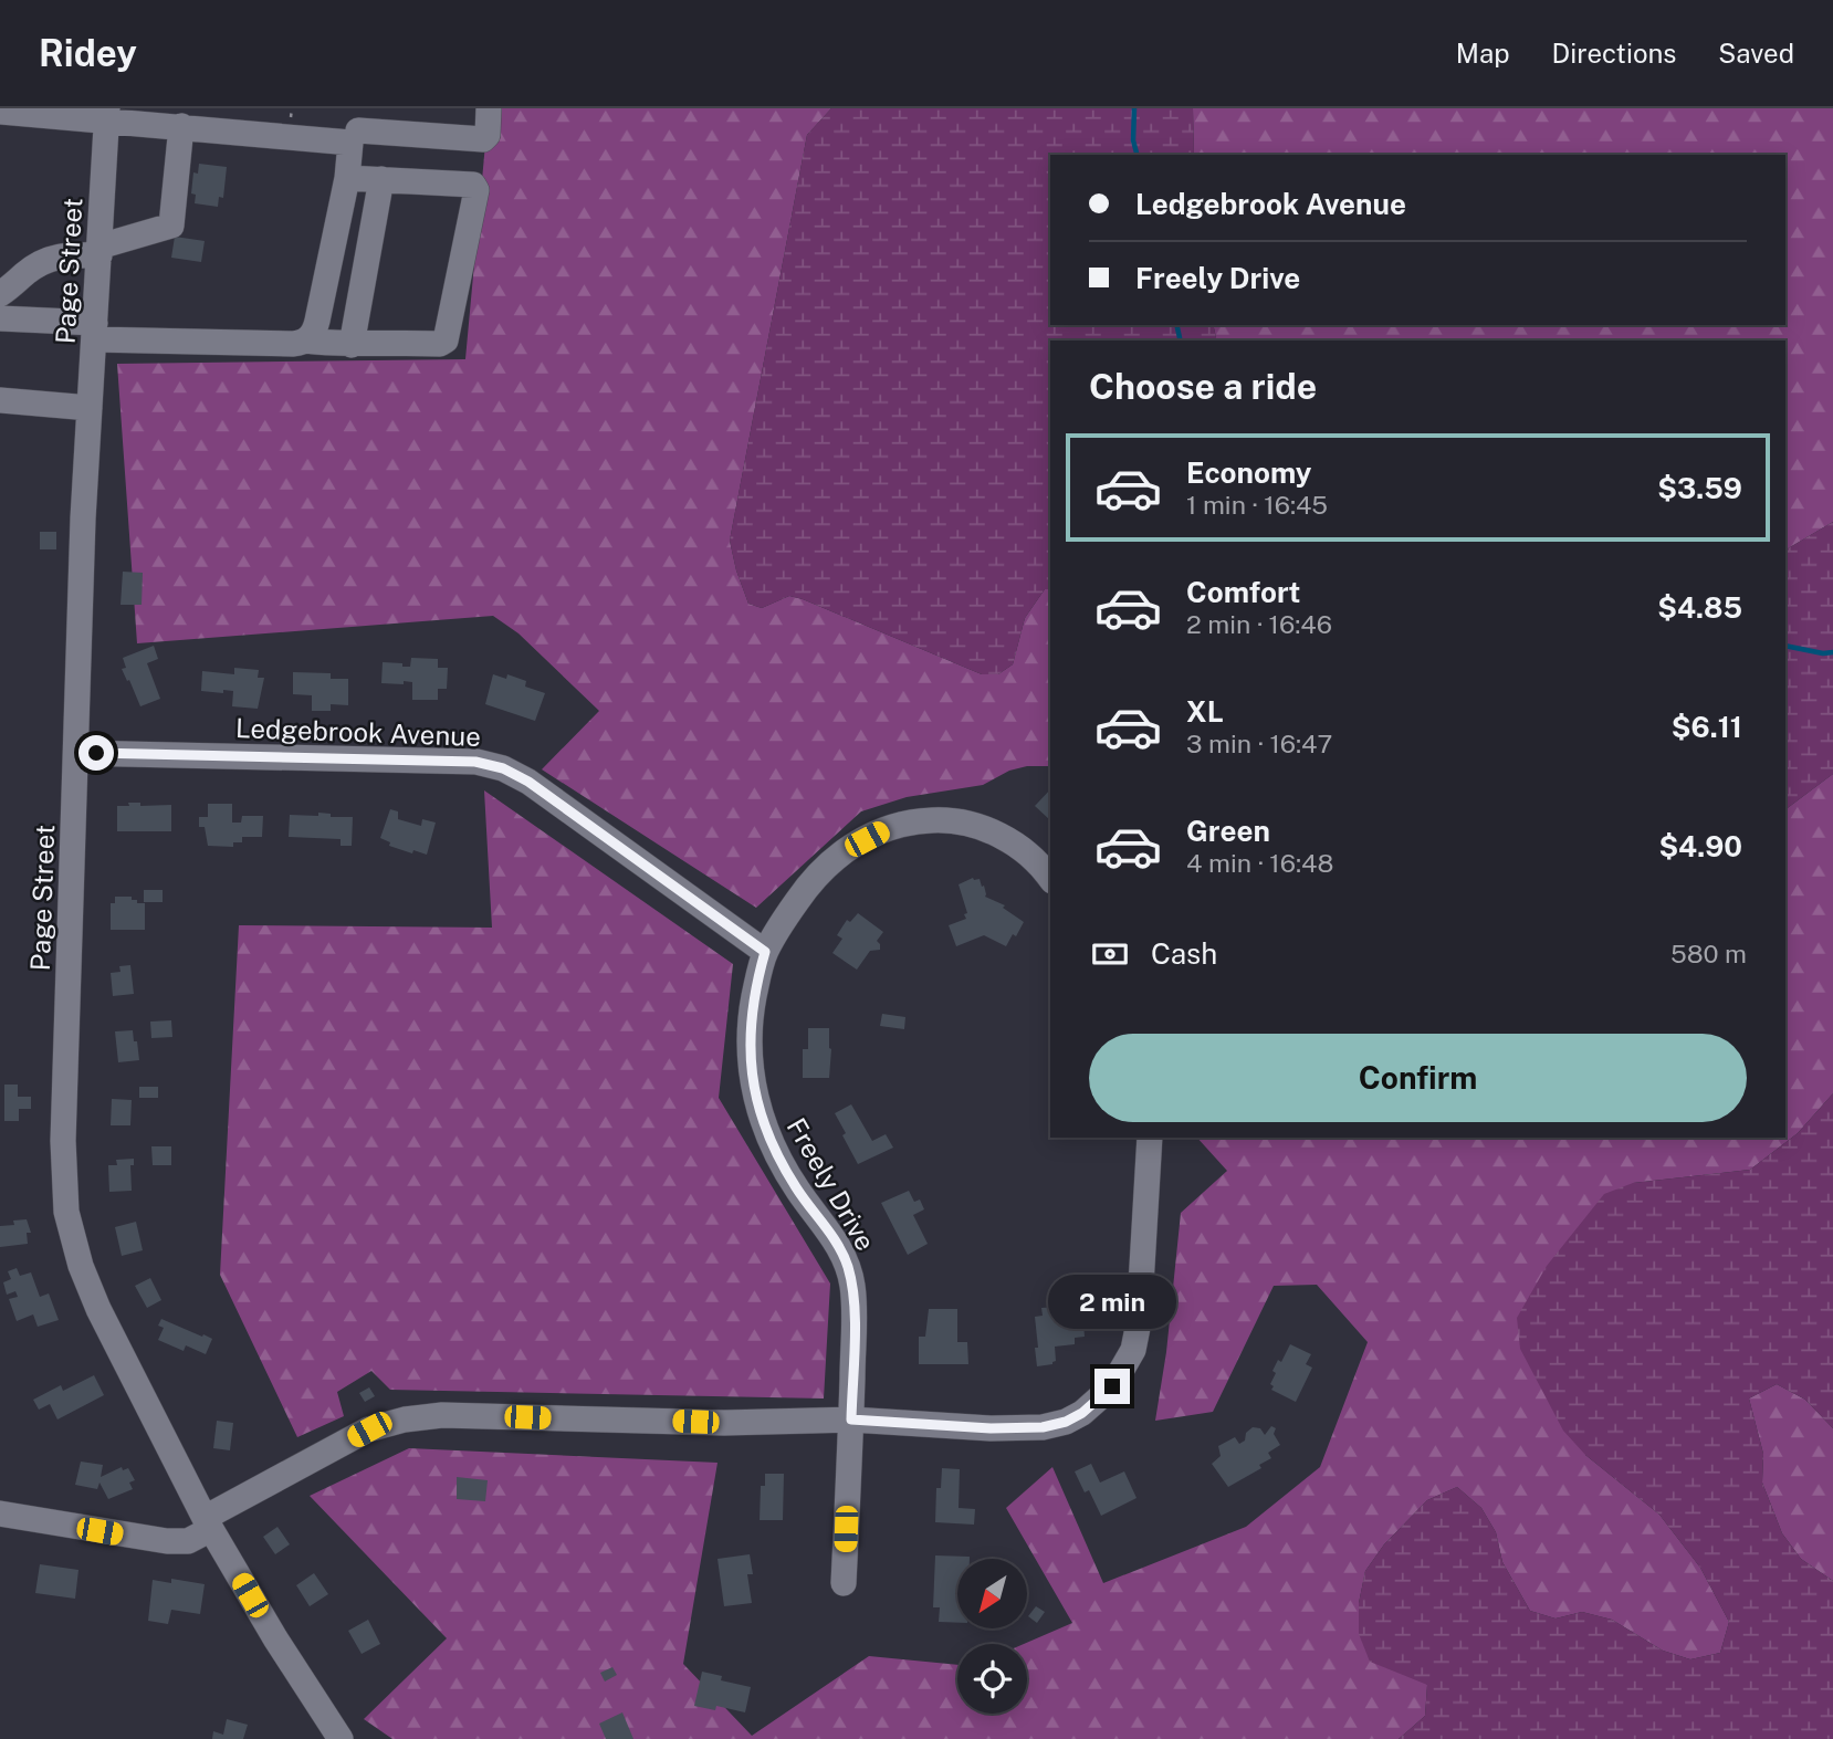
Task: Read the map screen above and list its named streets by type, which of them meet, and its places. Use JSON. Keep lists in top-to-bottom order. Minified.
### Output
{"streets":{"street":["Page Street","Ledgebrook Avenue","Freely Drive"]},"crossings":[["Page Street","Ledgebrook Avenue"],["Ledgebrook Avenue","Freely Drive"]],"north":"bottom left","page":{"header":"Ridey","nav":["Map","Directions","Saved"],"banner":["Ledgebrook Avenue","Freely Drive"],"heading":"Choose a ride","list":[{"name":"Economy","note":"1 min · 16:45","value":"$3.59"},{"name":"Comfort","note":"2 min · 16:46","value":"$4.85"},{"name":"XL","note":"3 min · 16:47","value":"$6.11"},{"name":"Green","note":"4 min · 16:48","value":"$4.90"}],"pay":["Cash","580 m"],"buttons":"Confirm","bubble":"2 min"}}
